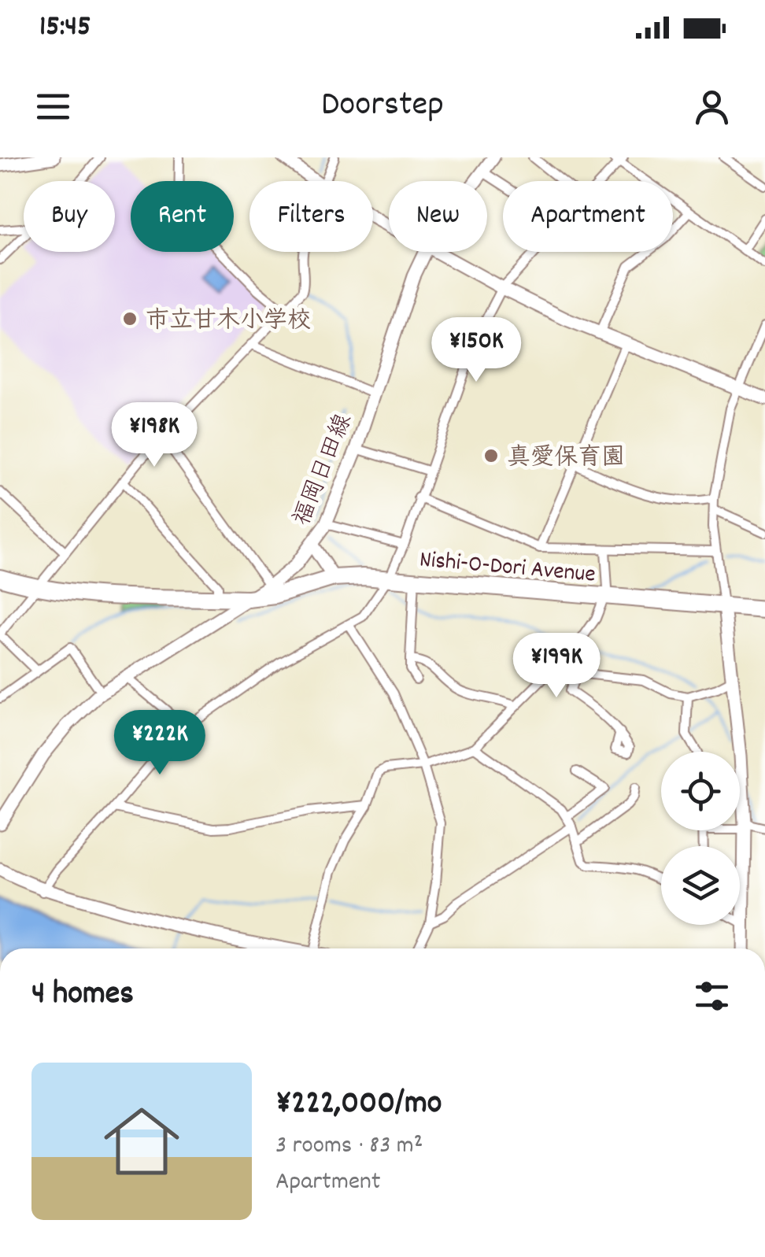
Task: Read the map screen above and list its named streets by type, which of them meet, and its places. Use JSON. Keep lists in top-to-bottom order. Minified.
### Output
{"streets":{"highway":["Nishi-O-Dori Avenue"],"street":["福岡日田線"]},"crossings":[["福岡日田線","Nishi-O-Dori Avenue"]],"places":["市立甘木小学校","真愛保育園"],"page":{"status":"15:45","header":"Doorstep","chip":["Buy","Rent","Filters","New","Apartment"],"price":["¥150K","¥198K","¥199K","¥222K"],"heading":"4 homes","list":[{"name":"¥222,000/mo","note":"3 rooms · 83 m² · Apartment"}]}}
